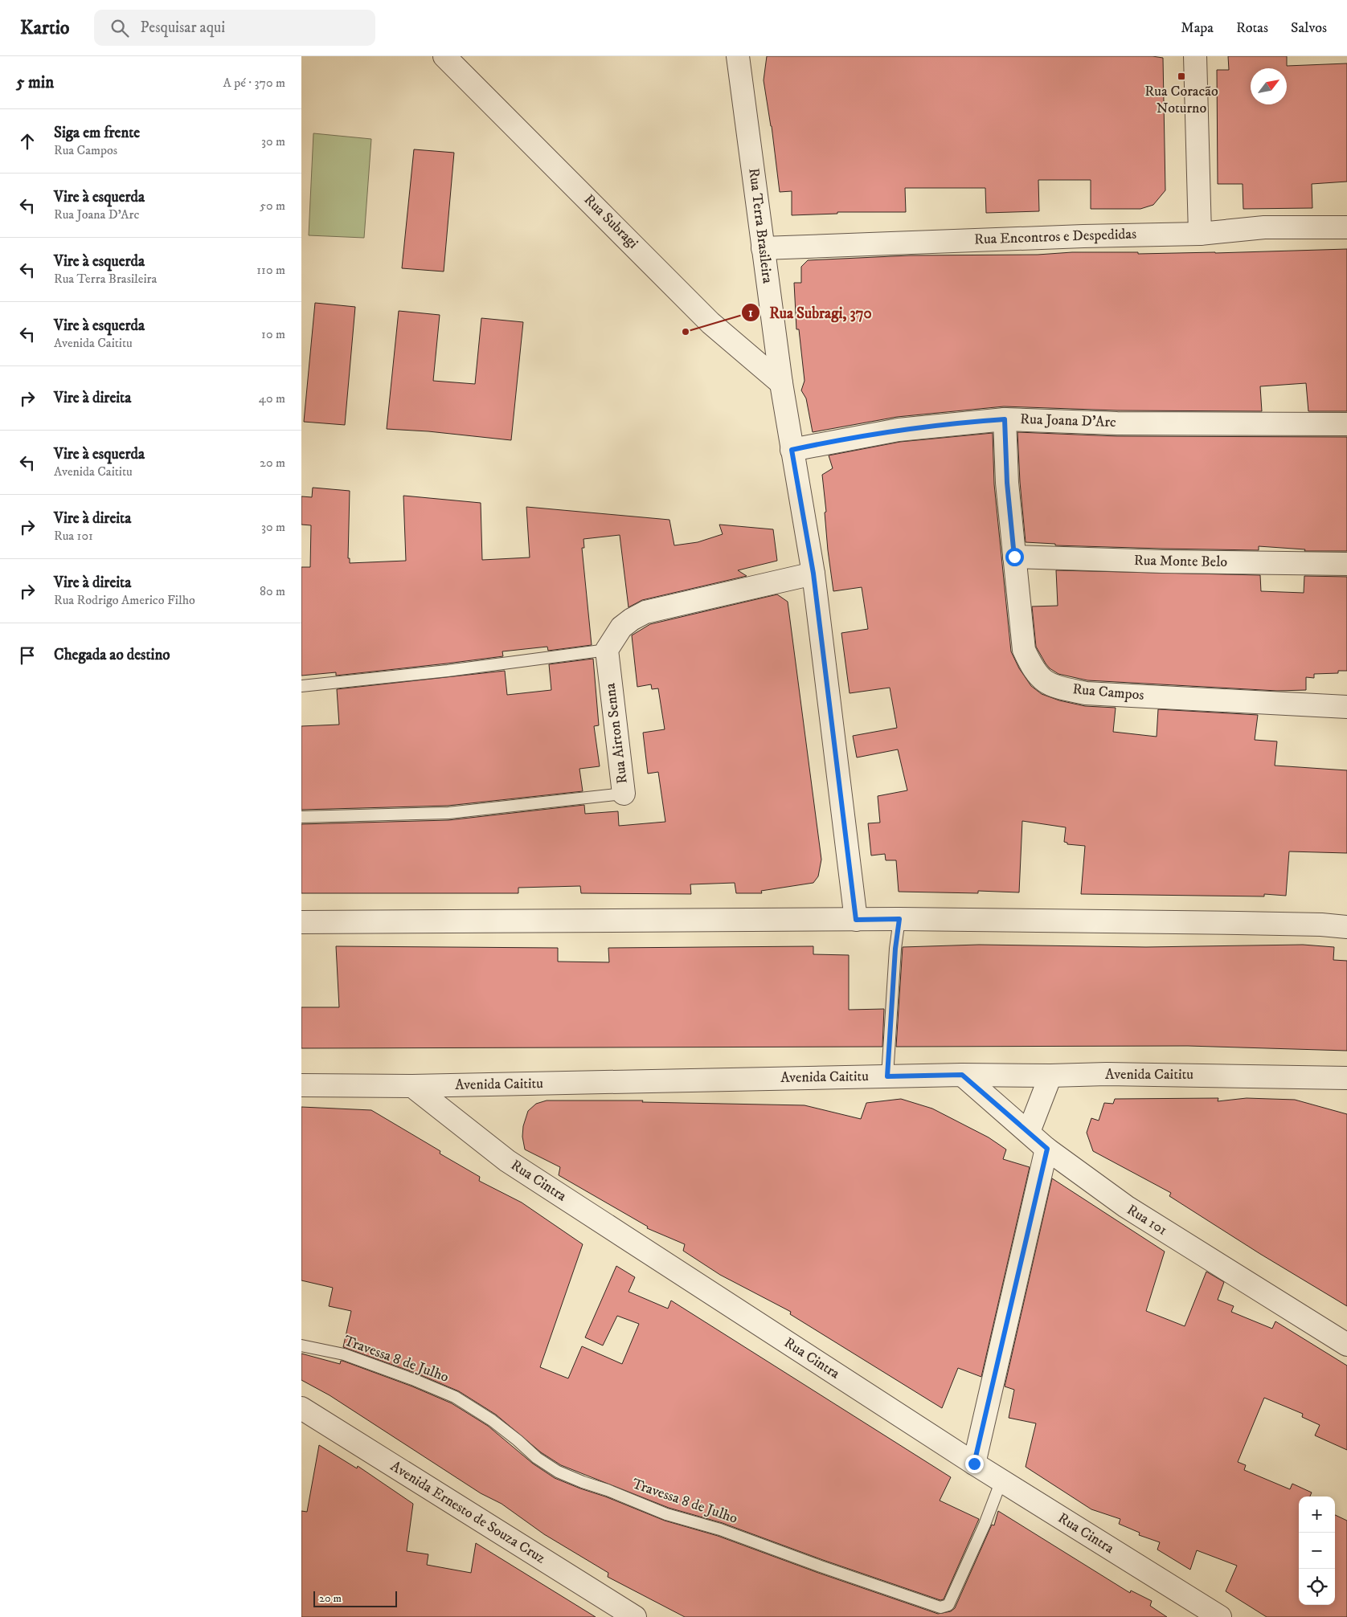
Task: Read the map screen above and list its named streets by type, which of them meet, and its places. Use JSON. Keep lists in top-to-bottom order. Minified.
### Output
{"streets":{"street":["Rua Subragi","Rua Terra Brasileira","Rua Encontros e Despedidas","Rua Joana D'Arc","Rua Monte Belo","Rua Campos","Rua Airton Senna","Avenida Caititu","Rua Cintra","Rua 101","Avenida Ernesto de Souza Cruz"],"lane":["Travessa 8 de Julho"]},"crossings":[["Rua Subragi","Rua Terra Brasileira"],["Rua Terra Brasileira","Rua Encontros e Despedidas"],["Rua Terra Brasileira","Rua Joana D'Arc"],["Rua Joana D'Arc","Rua Campos"],["Rua Monte Belo","Rua Campos"],["Avenida Caititu","Rua Cintra"],["Avenida Caititu","Rua 101"],["Rua Cintra","Travessa 8 de Julho"]],"places":{"transit":["Rua Coracão Noturno"],"other":["Rua Subragi, 370"]},"scale_bar":"20 m","north":"top right","page":{"header":"Kartio","search":"Pesquisar aqui","nav":["Mapa","Rotas","Salvos"],"heading":["5 min","A pé · 370 m"],"list":[["Siga em frente","Rua Campos","30 m"],["Vire à esquerda","Rua Joana D'Arc","50 m"],["Vire à esquerda","Rua Terra Brasileira","110 m"],["Vire à esquerda","Avenida Caititu","10 m"],["Vire à direita","40 m"],["Vire à esquerda","Avenida Caititu","20 m"],["Vire à direita","Rua 101","30 m"],["Vire à direita","Rua Rodrigo Americo Filho","80 m"],"Chegada ao destino"],"map_buttons":["+","−"],"scale":"20 m"}}
